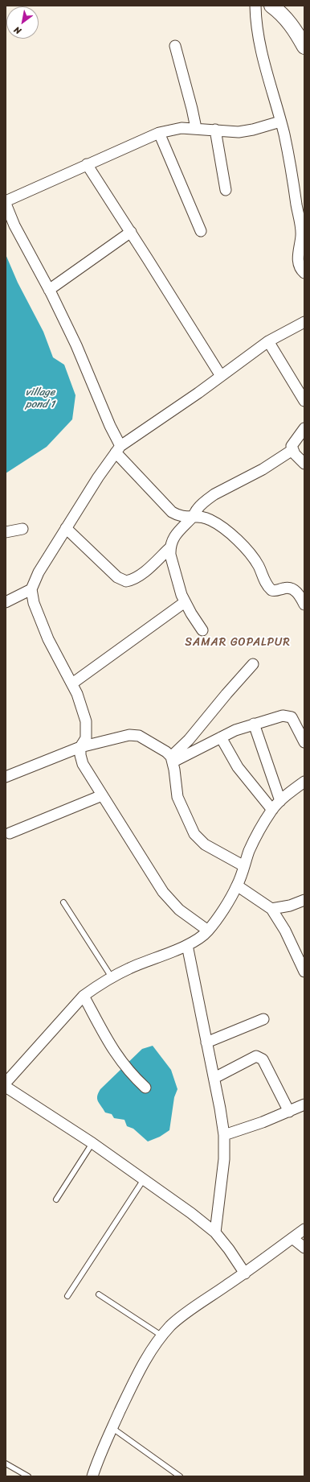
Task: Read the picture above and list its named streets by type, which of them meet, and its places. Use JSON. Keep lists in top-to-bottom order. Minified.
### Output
{"districts":["SAMAR GOPALPUR"],"water":["village pond 1"],"north":"bottom left"}
